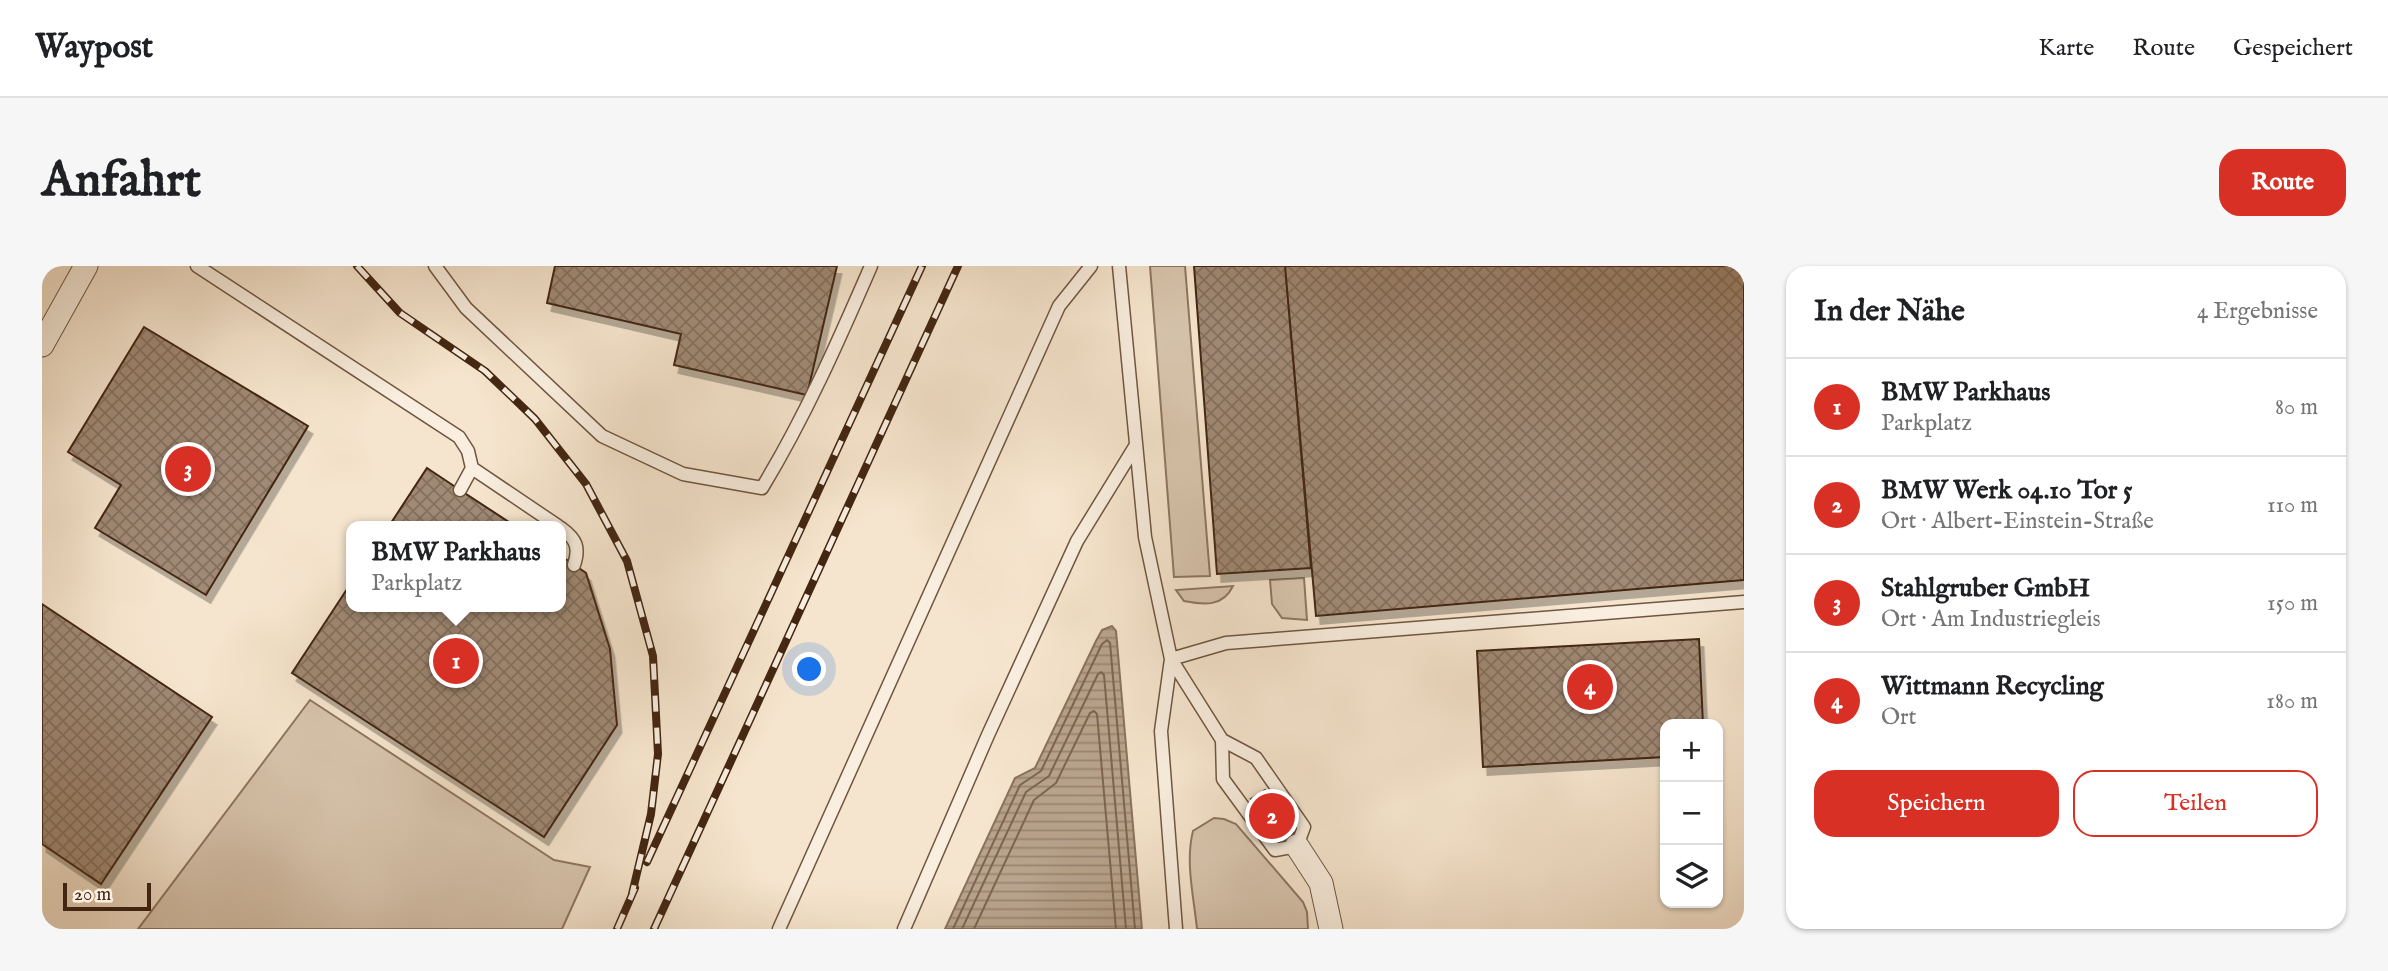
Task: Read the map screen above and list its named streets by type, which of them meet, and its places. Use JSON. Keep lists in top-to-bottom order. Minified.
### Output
{"scale_bar":"20 m","page":{"header":"Waypost","nav":["Karte","Route","Gespeichert"],"buttons":["Route",["Speichern","Teilen"]],"title":"Anfahrt","heading":["In der Nähe","4 Ergebnisse"],"list":[{"mark":"1","name":"BMW Parkhaus","note":"Parkplatz","value":"80 m"},{"mark":"2","name":"BMW Werk 04.10 Tor 5","note":"Ort · Albert-Einstein-Straße","value":"110 m"},{"mark":"3","name":"Stahlgruber GmbH","note":"Ort · Am Industriegleis","value":"150 m"},{"mark":"4","name":"Wittmann Recycling","note":"Ort","value":"180 m"}],"pins":["3","1","4","2"],"popup":["BMW Parkhaus","Parkplatz"],"map_buttons":["+","−"],"scale":"20 m"}}
